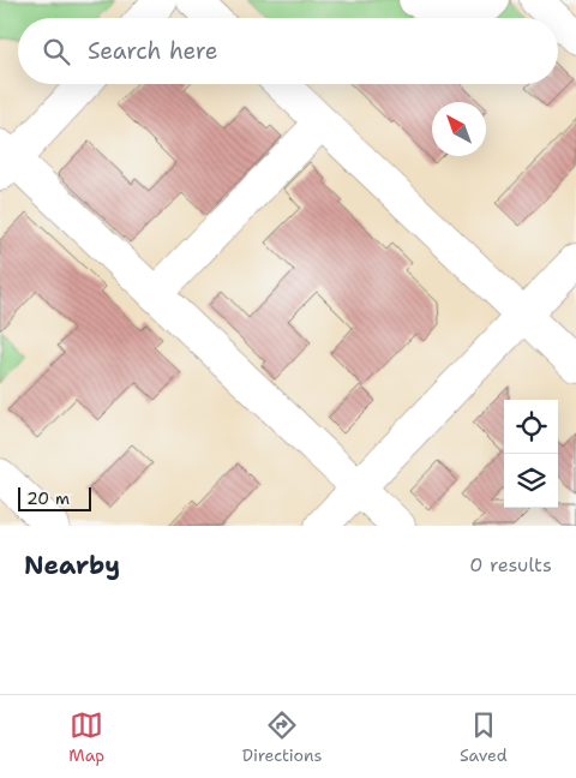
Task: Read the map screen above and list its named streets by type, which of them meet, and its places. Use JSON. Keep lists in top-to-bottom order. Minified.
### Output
{"scale_bar":"20 m","north":"top left","page":{"search":"Search here","scale":"20 m","heading":["Nearby","0 results"],"nav":["Map","Directions","Saved"]}}
